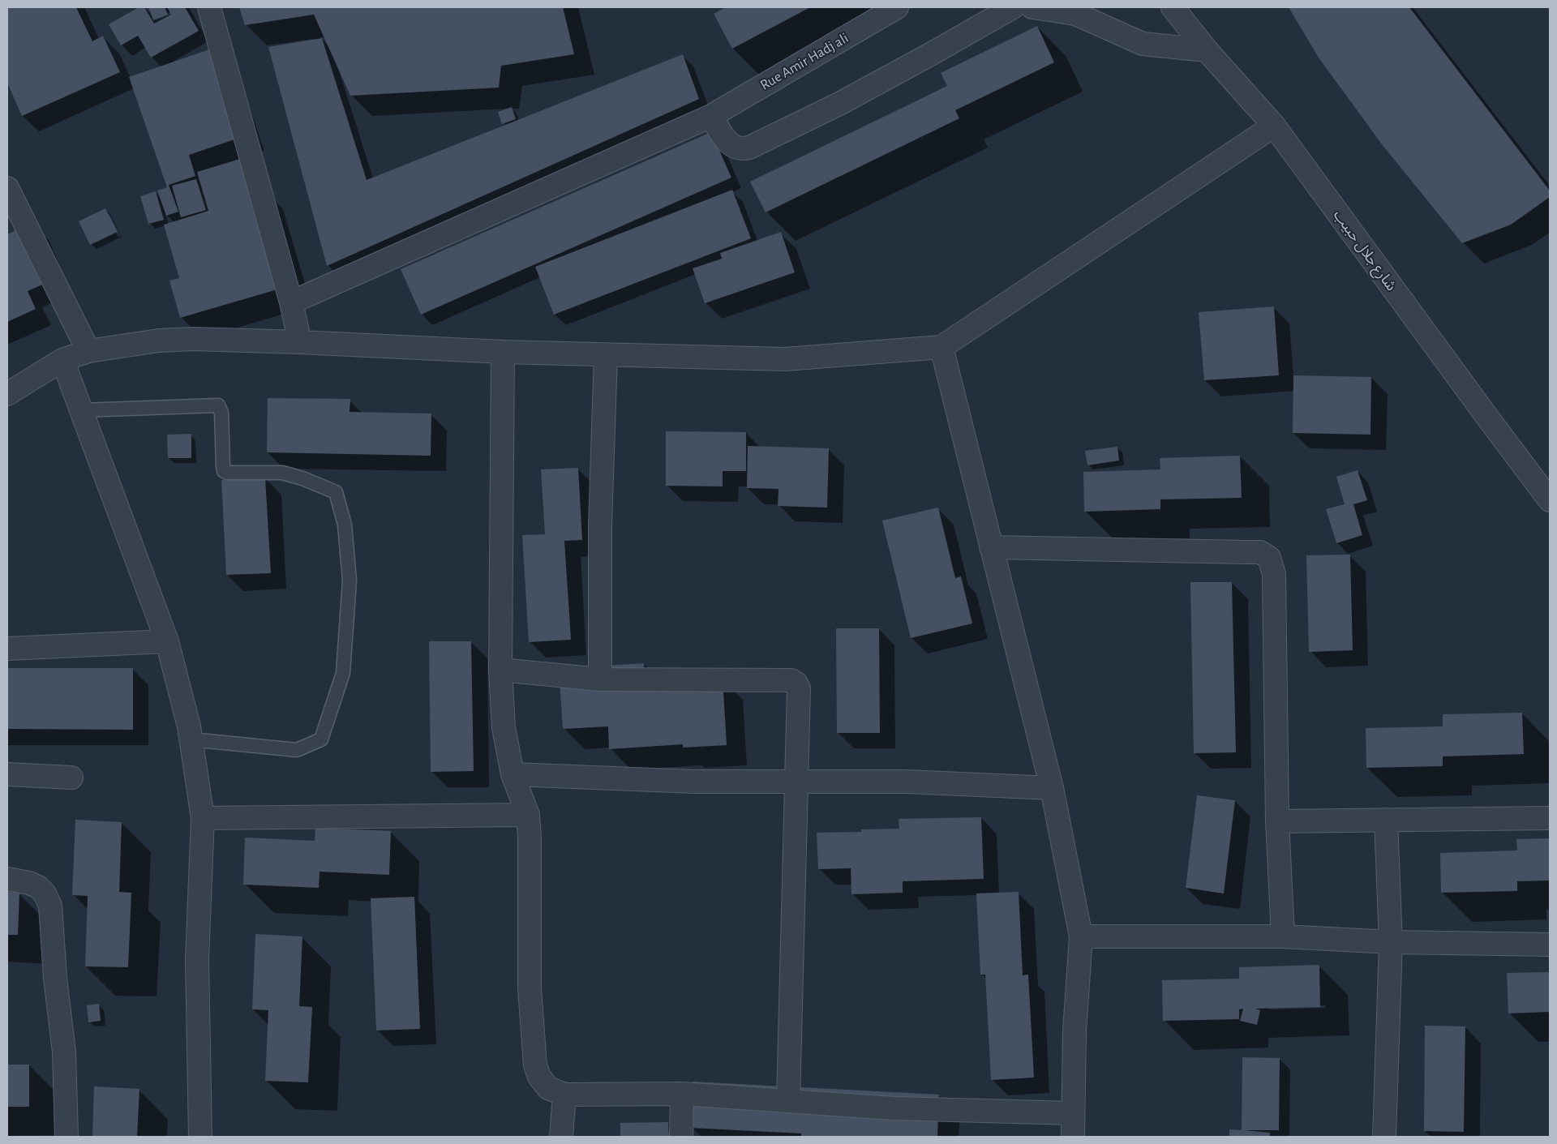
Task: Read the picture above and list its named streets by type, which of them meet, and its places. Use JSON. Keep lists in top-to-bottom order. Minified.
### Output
{"streets":{"street":["Rue Amir Hadj ali","شارع جلال حبيب"]}}
